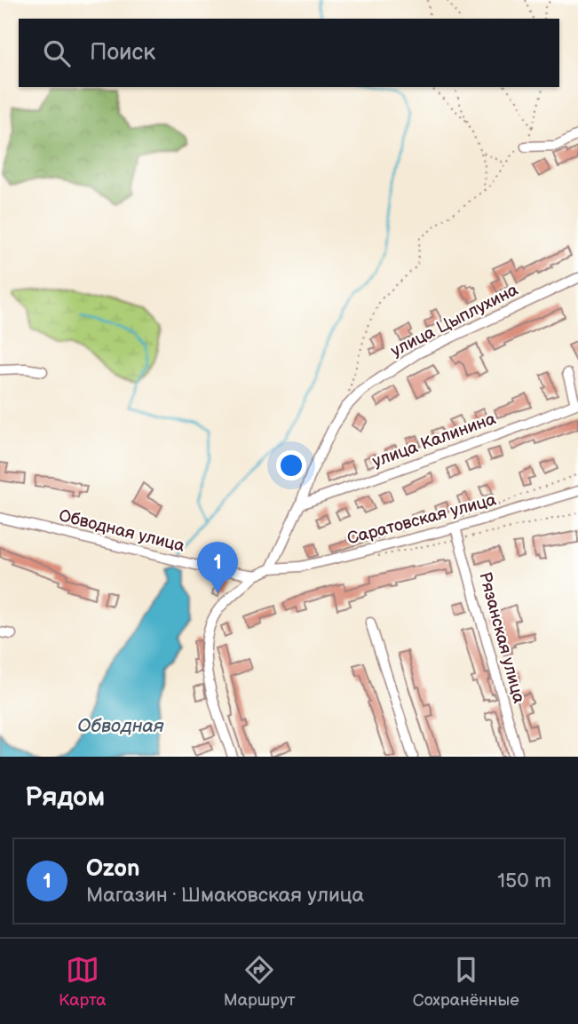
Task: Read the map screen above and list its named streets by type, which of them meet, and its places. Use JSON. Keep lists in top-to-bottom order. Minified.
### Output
{"streets":{"street":["улица Цыплухина","улица Калинина","Саратовская улица","Обводная улица","Рязанская улица"]},"crossings":[["улица Цыплухина","улица Калинина"],["улица Цыплухина","Саратовская улица"],["Саратовская улица","Рязанская улица"]],"water":["Обводная"],"page":{"search":"Поиск","pins":"1","heading":"Рядом","list":[{"mark":"1","name":"Ozon","note":"Магазин · Шмаковская улица","value":"150 m"}],"nav":["Карта","Маршрут","Сохранённые"]}}
